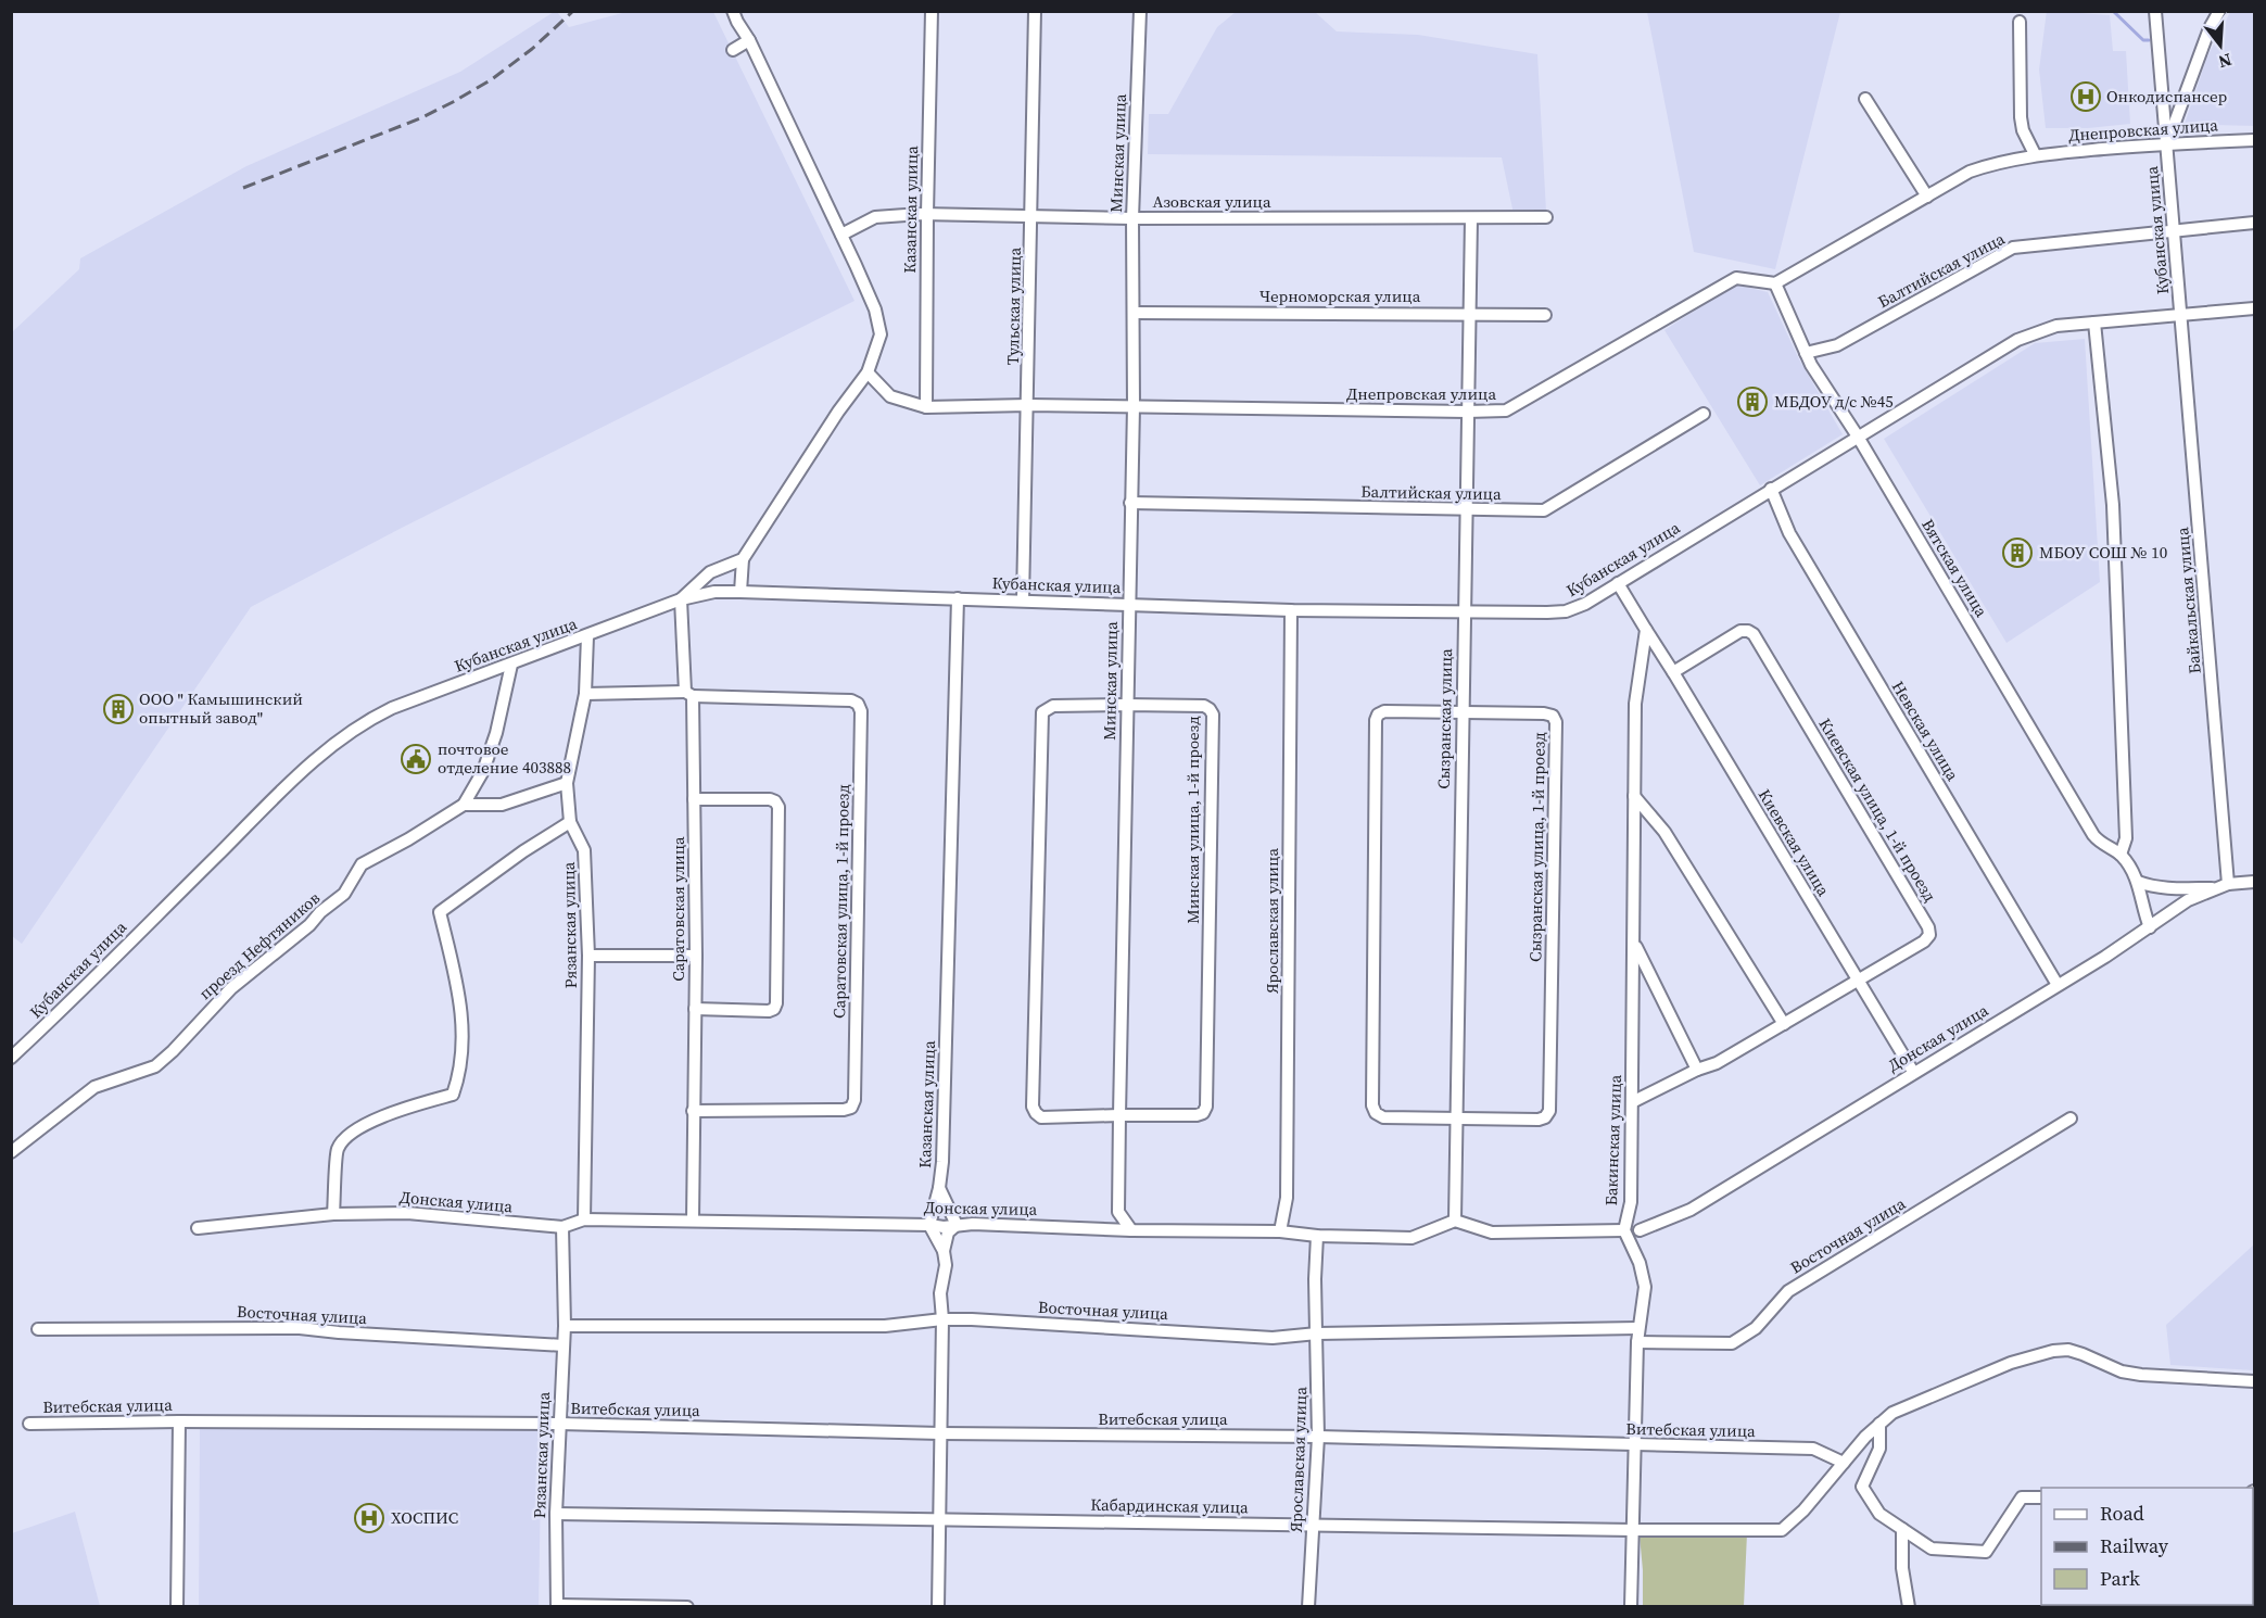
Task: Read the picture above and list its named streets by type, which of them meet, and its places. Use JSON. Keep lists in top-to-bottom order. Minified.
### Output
{"streets":{"street":["Днепровская улица","Минская улица","Азовская улица","Казанская улица","Кубанская улица","Балтийская улица","Черноморская улица","Тульская улица","Вятская улица","Байкальская улица","Сызранская улица","Невская улица","Киевская улица, 1-й проезд","Минская улица, 1-й проезд","Киевская улица","Сызранская улица, 1-й проезд","Саратовская улица, 1-й проезд","Саратовская улица","Ярославская улица","Рязанская улица","проезд Нефтяников","Донская улица","Бакинская улица","Восточная улица","Витебская улица","Кабардинская улица"]},"crossings":[["Днепровская улица","Минская улица"],["Днепровская улица","Казанская улица"],["Днепровская улица","Кубанская улица"],["Днепровская улица","Тульская улица"],["Днепровская улица","Вятская улица"],["Днепровская улица","Сызранская улица"],["Минская улица","Азовская улица"],["Минская улица","Кубанская улица"],["Минская улица","Балтийская улица"],["Минская улица","Черноморская улица"],["Минская улица","Минская улица, 1-й проезд"],["Минская улица","Донская улица"],["Азовская улица","Казанская улица"],["Азовская улица","Тульская улица"],["Азовская улица","Сызранская улица"],["Казанская улица","Кубанская улица"],["Казанская улица","Донская улица"],["Кубанская улица","Балтийская улица"],["Кубанская улица","Тульская улица"],["Кубанская улица","Вятская улица"],["Кубанская улица","Байкальская улица"],["Кубанская улица","Сызранская улица"],["Кубанская улица","Невская улица"],["Кубанская улица","Саратовская улица"],["Кубанская улица","Ярославская улица"],["Кубанская улица","Рязанская улица"],["Кубанская улица","проезд Нефтяников"],["Балтийская улица","Вятская улица"],["Балтийская улица","Сызранская улица"],["Черноморская улица","Сызранская улица"],["Вятская улица","Донская улица"],["Байкальская улица","Донская улица"],["Сызранская улица","Сызранская улица, 1-й проезд"],["Сызранская улица","Донская улица"],["Невская улица","Донская улица"],["Киевская улица, 1-й проезд","Киевская улица"],["Киевская улица, 1-й проезд","Бакинская улица"],["Киевская улица","Донская улица"],["Киевская улица","Бакинская улица"],["Саратовская улица, 1-й проезд","Саратовская улица"],["Саратовская улица","Донская улица"],["Ярославская улица","Донская улица"],["Ярославская улица","Восточная улица"],["Ярославская улица","Витебская улица"],["Ярославская улица","Кабардинская улица"],["Рязанская улица","Донская улица"],["Рязанская улица","Восточная улица"],["Рязанская улица","Витебская улица"],["Рязанская улица","Кабардинская улица"],["Бакинская улица","Восточная улица"],["Бакинская улица","Витебская улица"],["Бакинская улица","Кабардинская улица"],["Витебская улица","Кабардинская улица"]],"places":{"hospital":["Онкодиспансер","ХОСПИС"],"building":["МБДОУ д/с №45","МБОУ СОШ № 10","ООО \" Камышинский опытный завод\""],"public building":["почтовое отделение 403888"]},"legend":["Road","Railway","Park"],"north":"bottom"}
